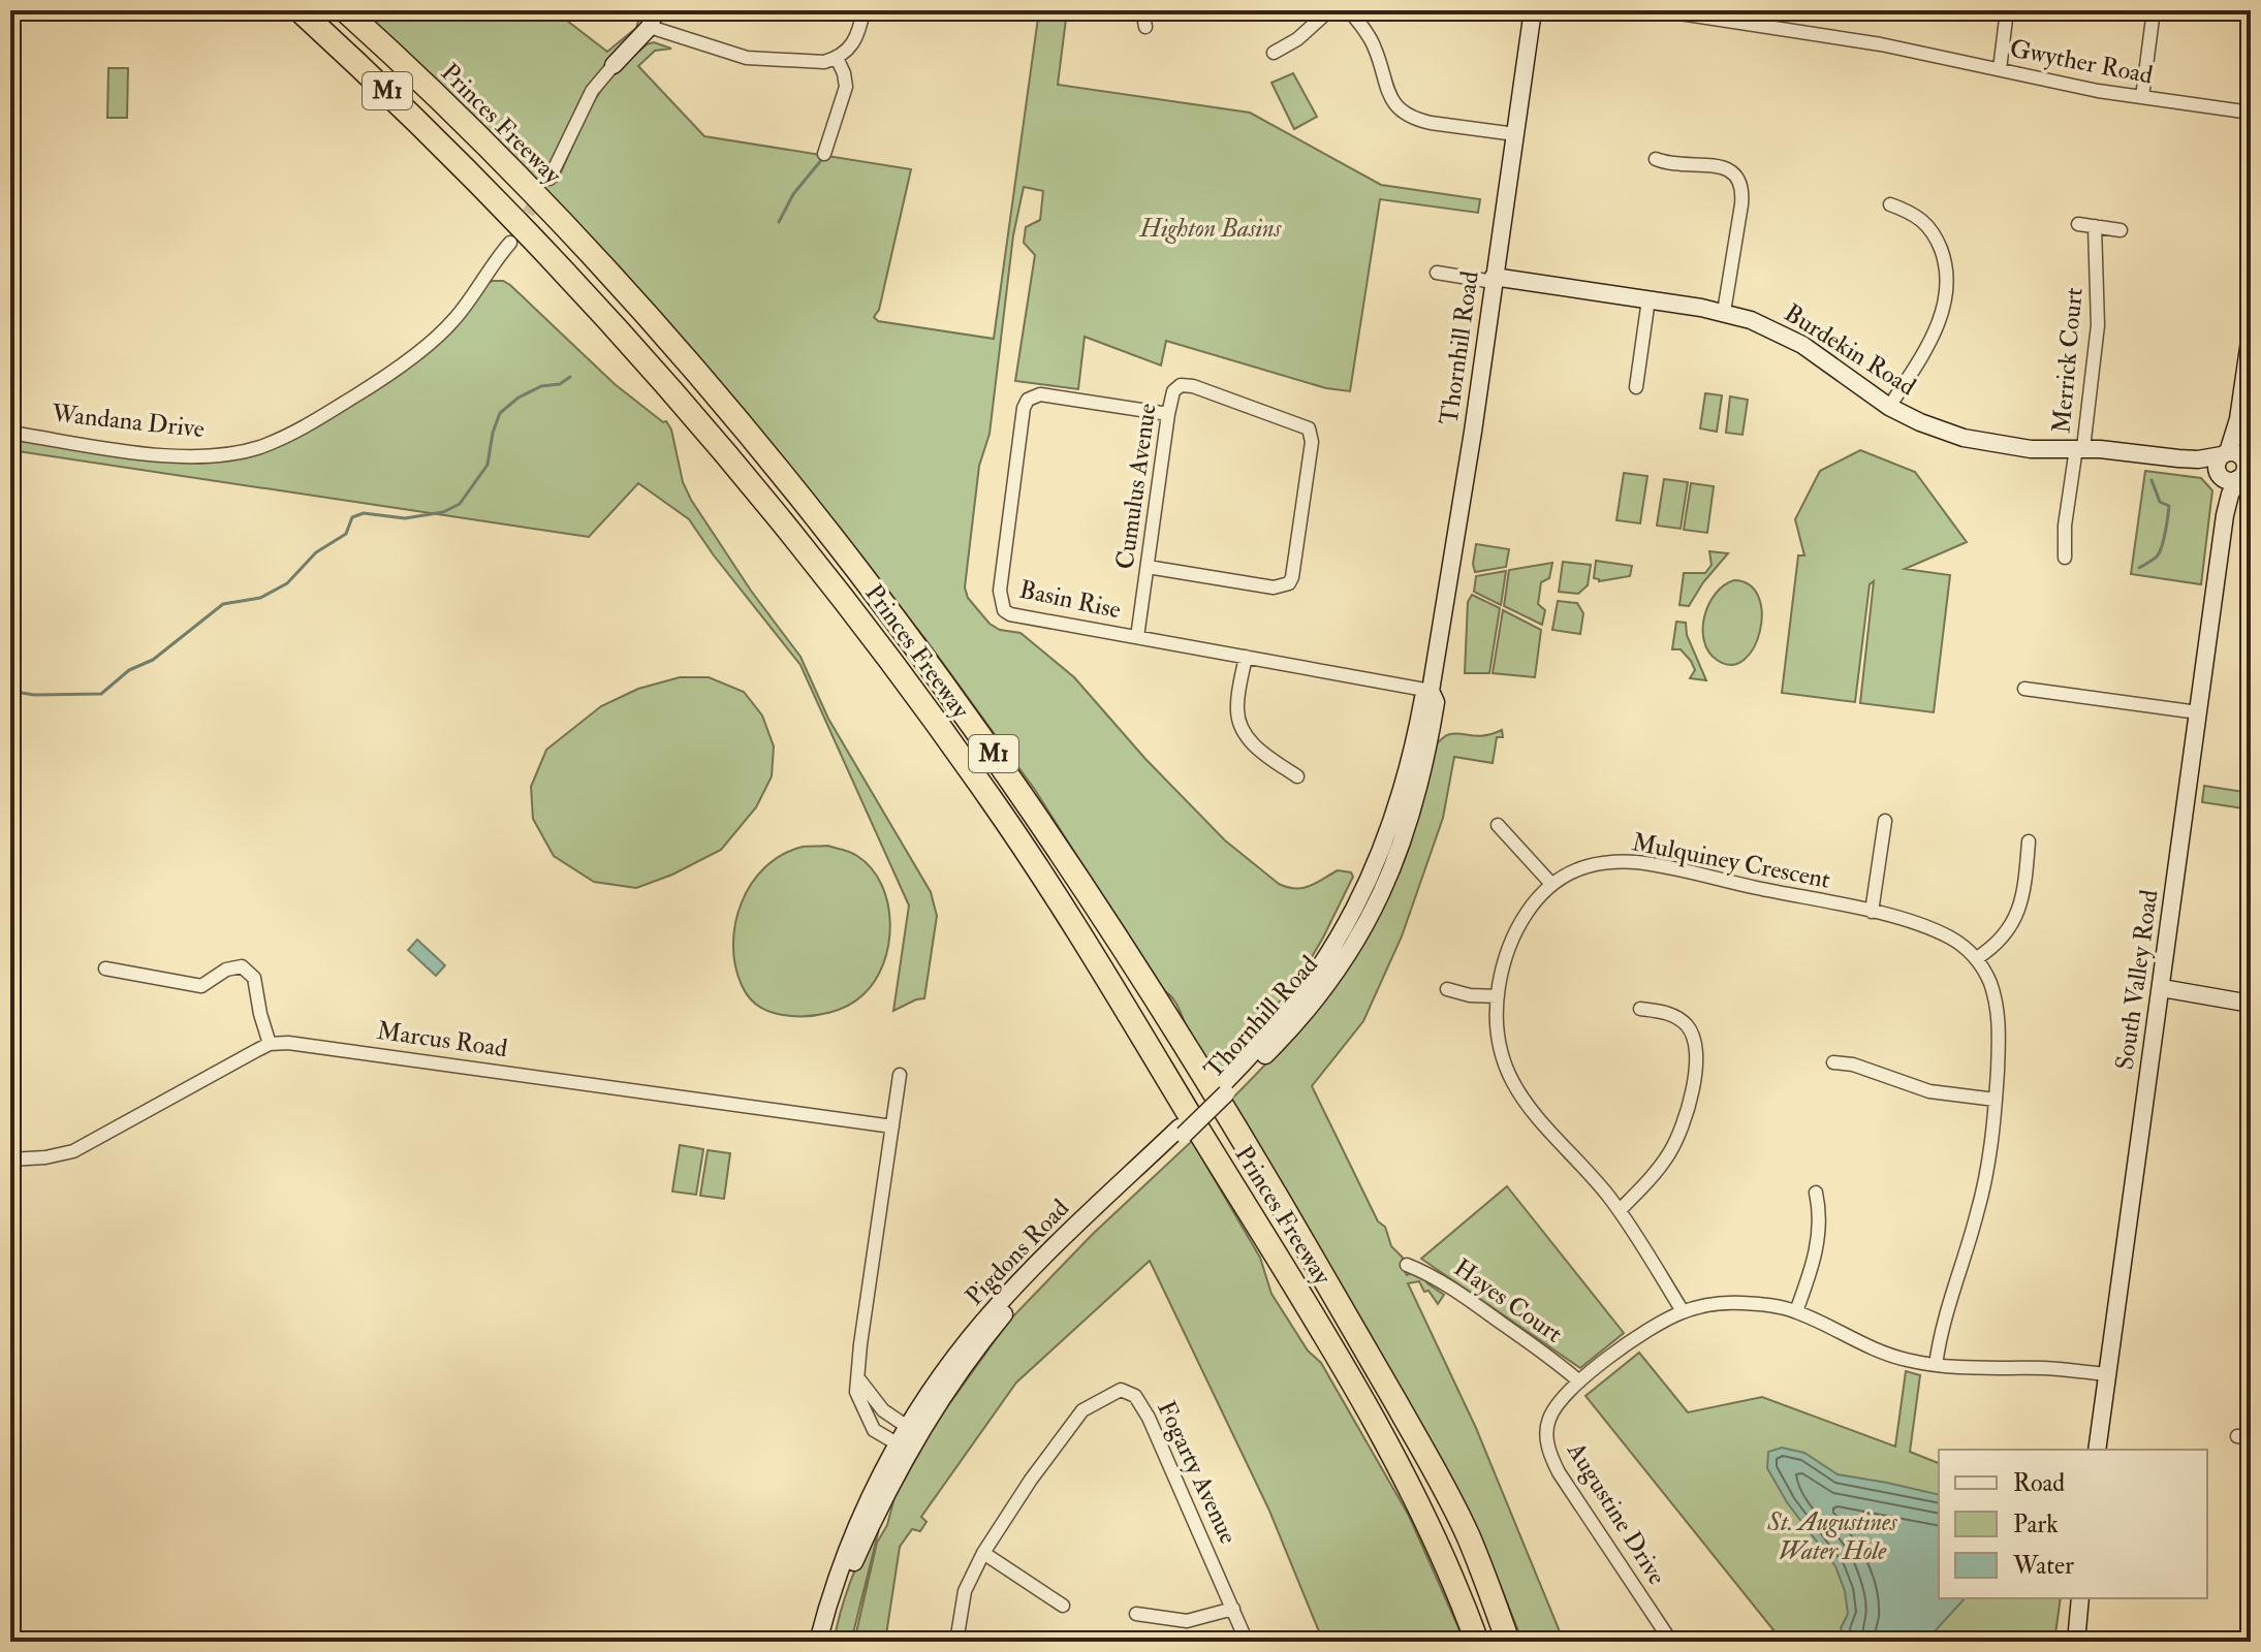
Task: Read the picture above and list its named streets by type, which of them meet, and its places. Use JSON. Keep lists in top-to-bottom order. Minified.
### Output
{"streets":{"highway":["M1","Princes Freeway"],"street":["Gwyther Road","Thornhill Road","Burdekin Road","Merrick Court","Wandana Drive","Cumulus Avenue","Basin Rise","Mulquiney Crescent","South Valley Road","Marcus Road","Pigdons Road","Hayes Court","Fogarty Avenue","Augustine Drive"]},"crossings":[["Thornhill Road","Burdekin Road"],["Thornhill Road","Basin Rise"],["Thornhill Road","Pigdons Road"],["Burdekin Road","Merrick Court"],["Burdekin Road","South Valley Road"],["Cumulus Avenue","Basin Rise"],["Mulquiney Crescent","Augustine Drive"],["South Valley Road","Augustine Drive"],["Hayes Court","Augustine Drive"]],"parks":["Highton Basins","St. Augustines Water Hole"],"legend":["Road","Park","Water"]}
